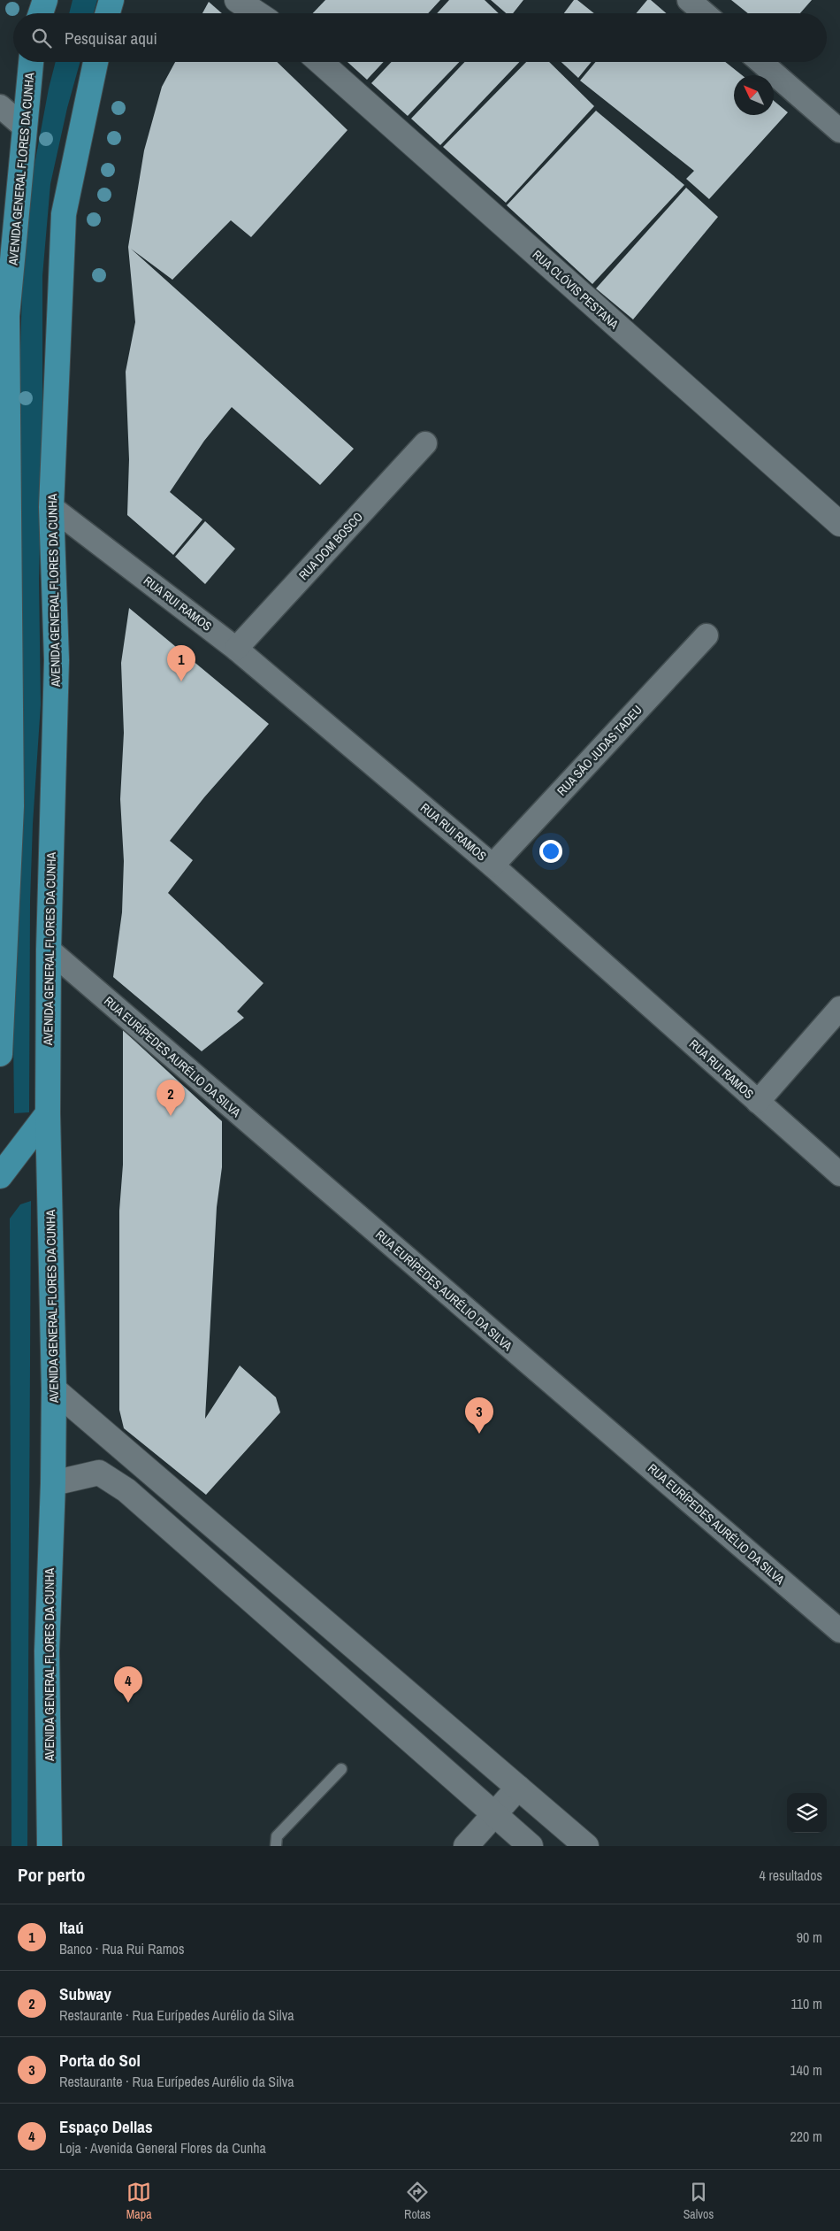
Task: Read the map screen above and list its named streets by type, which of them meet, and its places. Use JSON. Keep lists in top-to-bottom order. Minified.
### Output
{"streets":{"main road":["AVENIDA GENERAL FLORES DA CUNHA","RUA CLÓVIS PESTANA"],"street":["RUA DOM BOSCO","RUA RUI RAMOS","RUA SÃO JUDAS TADEU","RUA EURÍPEDES AURÉLIO DA SILVA"]},"crossings":[["AVENIDA GENERAL FLORES DA CUNHA","RUA RUI RAMOS"],["AVENIDA GENERAL FLORES DA CUNHA","RUA EURÍPEDES AURÉLIO DA SILVA"],["RUA DOM BOSCO","RUA RUI RAMOS"],["RUA RUI RAMOS","RUA SÃO JUDAS TADEU"]],"north":"top left","page":{"search":"Pesquisar aqui","pins":["1","2","3","4"],"heading":["Por perto","4 resultados"],"list":[{"mark":"1","name":"Itaú","note":"Banco · Rua Rui Ramos","value":"90 m"},{"mark":"2","name":"Subway","note":"Restaurante · Rua Eurípedes Aurélio da Silva","value":"110 m"},{"mark":"3","name":"Porta do Sol","note":"Restaurante · Rua Eurípedes Aurélio da Silva","value":"140 m"},{"mark":"4","name":"Espaço Dellas","note":"Loja · Avenida General Flores da Cunha","value":"220 m"}],"nav":["Mapa","Rotas","Salvos"]}}
